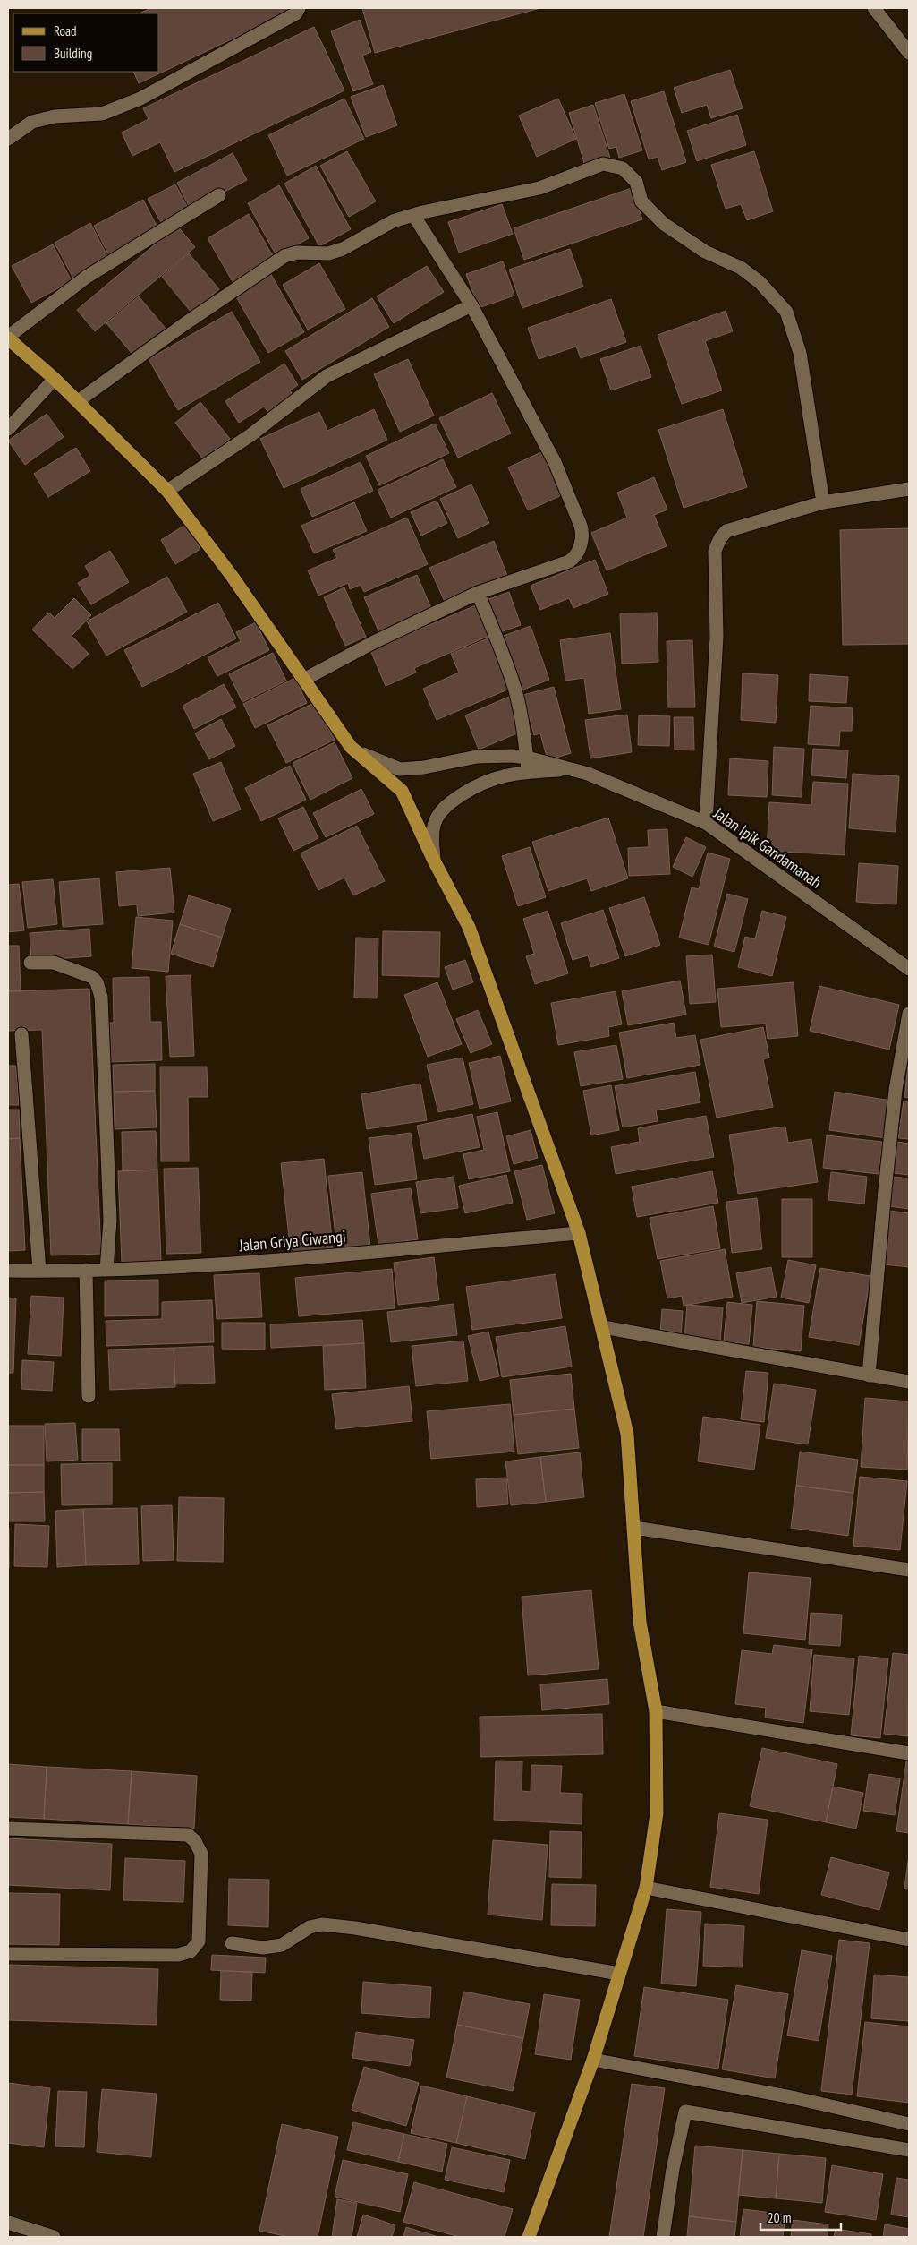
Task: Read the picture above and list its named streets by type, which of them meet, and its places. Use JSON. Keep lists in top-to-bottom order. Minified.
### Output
{"streets":{"street":["Jalan Ipik Gandamanah","Jalan Griya Ciwangi"]},"legend":["Road","Building"],"scale_bar":"20 m"}
